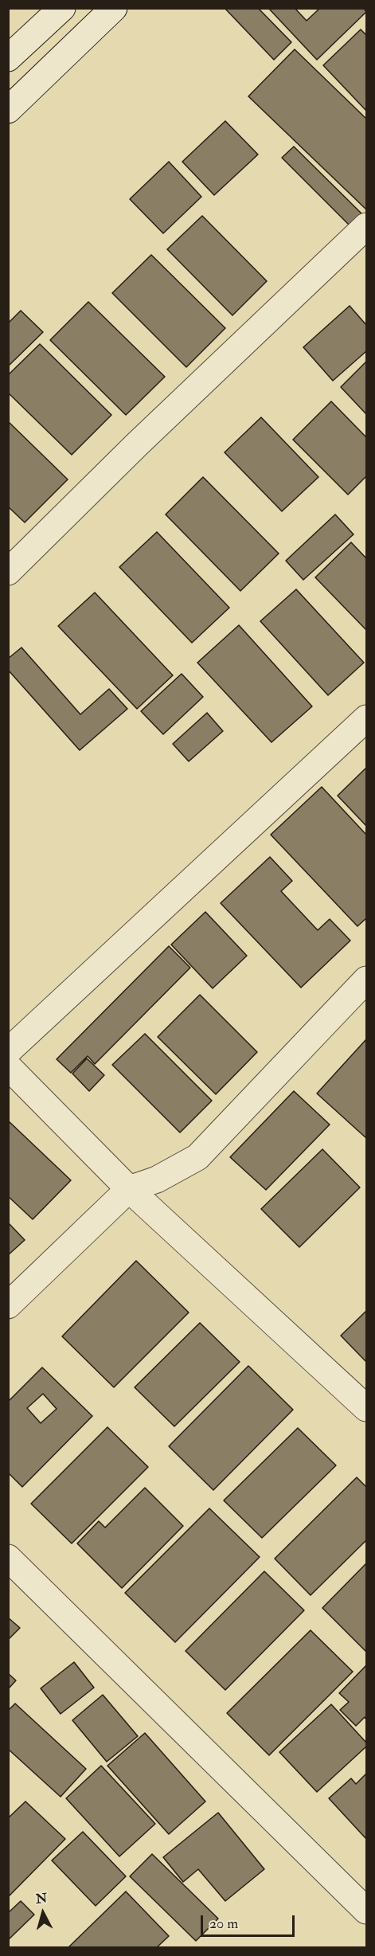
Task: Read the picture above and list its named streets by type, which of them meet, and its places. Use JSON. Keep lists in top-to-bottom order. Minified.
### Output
{"scale_bar":"20 m","north":"top"}
